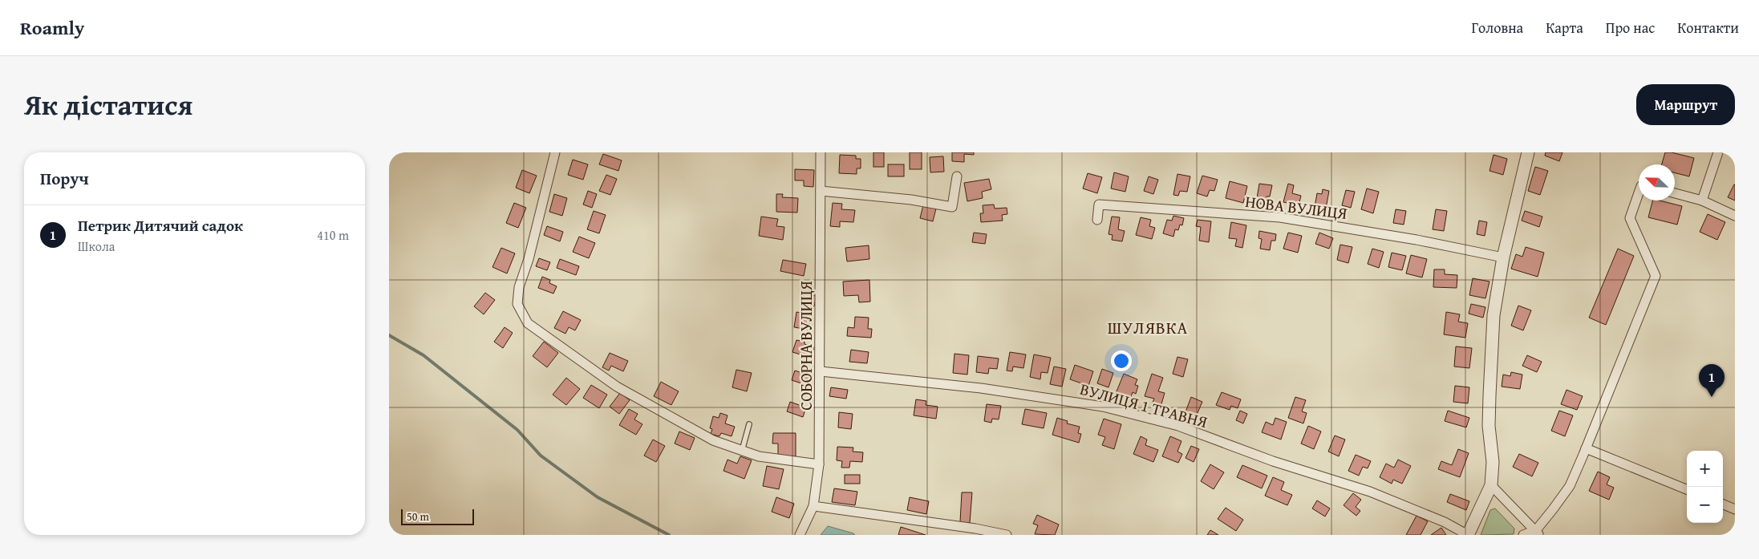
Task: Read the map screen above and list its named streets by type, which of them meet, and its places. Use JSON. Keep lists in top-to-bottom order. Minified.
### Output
{"streets":{"street":["НОВА ВУЛИЦЯ","СОБОРНА ВУЛИЦЯ","ВУЛИЦЯ 1 ТРАВНЯ"]},"crossings":[["СОБОРНА ВУЛИЦЯ","ВУЛИЦЯ 1 ТРАВНЯ"]],"districts":["ШУЛЯВКА"],"scale_bar":"50 m","north":"top left","page":{"header":"Roamly","nav":["Головна","Карта","Про нас","Контакти"],"title":"Як дістатися","buttons":"Маршрут","heading":"Поруч","list":[{"mark":"1","name":"Петрик Дитячий садок","note":"Школа","value":"410 m"}],"pins":"1","map_buttons":["+","−"],"scale":"50 m"}}
